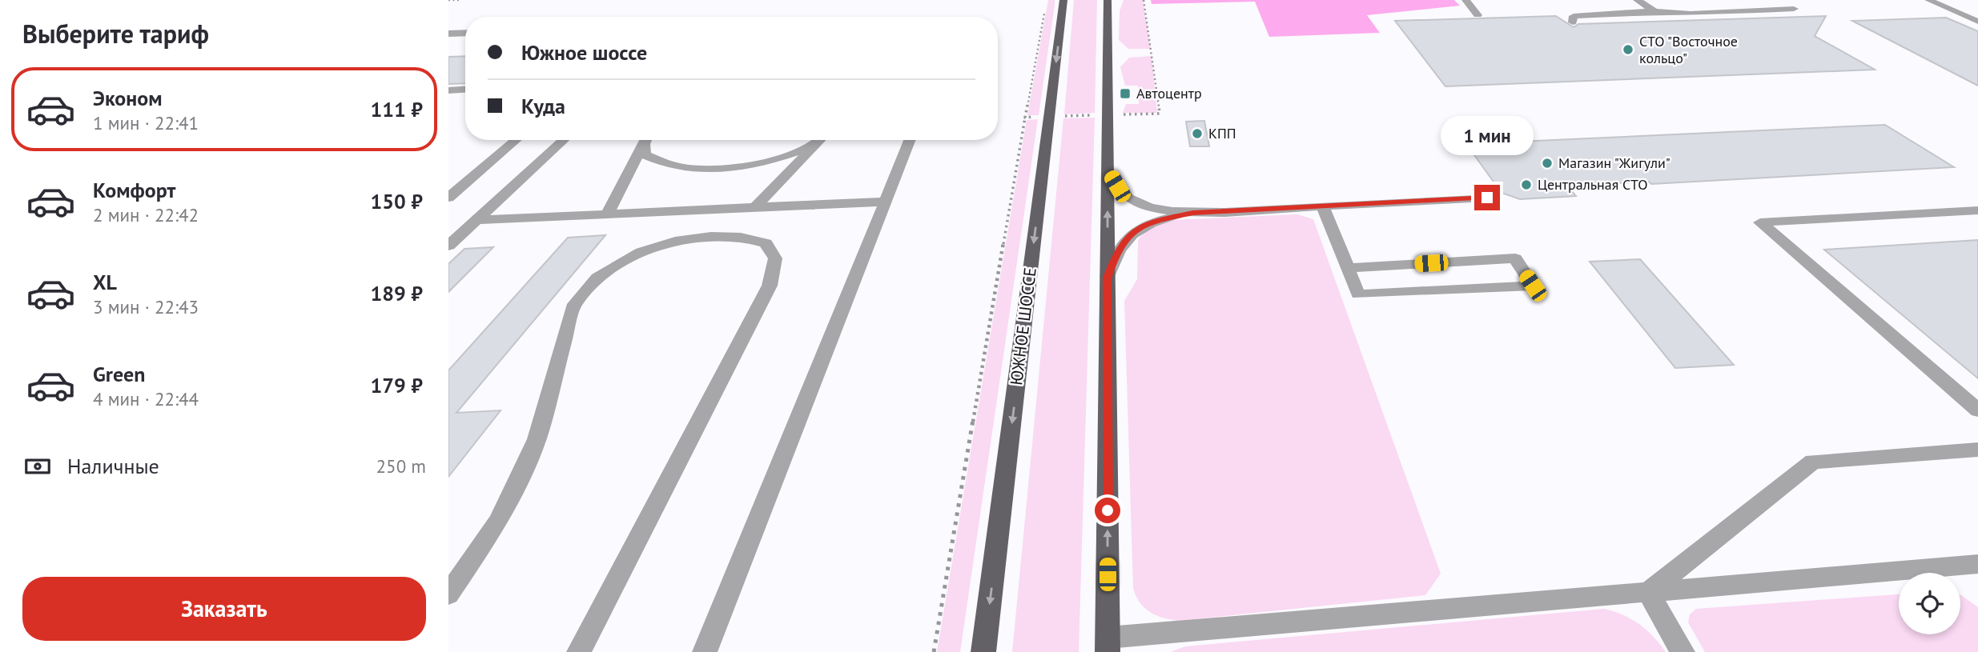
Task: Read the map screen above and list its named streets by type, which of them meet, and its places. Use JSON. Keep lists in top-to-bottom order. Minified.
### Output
{"streets":{"main road":["ЮЖНОЕ ШОССЕ"]},"places":{"other":["СТО \"Восточное кольцо\"","КПП","Магазин \"Жигули\"","Центральная СТО"],"transit":["Автоцентр"]},"page":{"heading":"Выберите тариф","banner":["Южное шоссе","Куда"],"list":[{"name":"Эконом","note":"1 мин · 22:41","value":"111 ₽"},{"name":"Комфорт","note":"2 мин · 22:42","value":"150 ₽"},{"name":"XL","note":"3 мин · 22:43","value":"189 ₽"},{"name":"Green","note":"4 мин · 22:44","value":"179 ₽"}],"bubble":"1 мин","pay":["Наличные","250 m"],"buttons":"Заказать"}}
